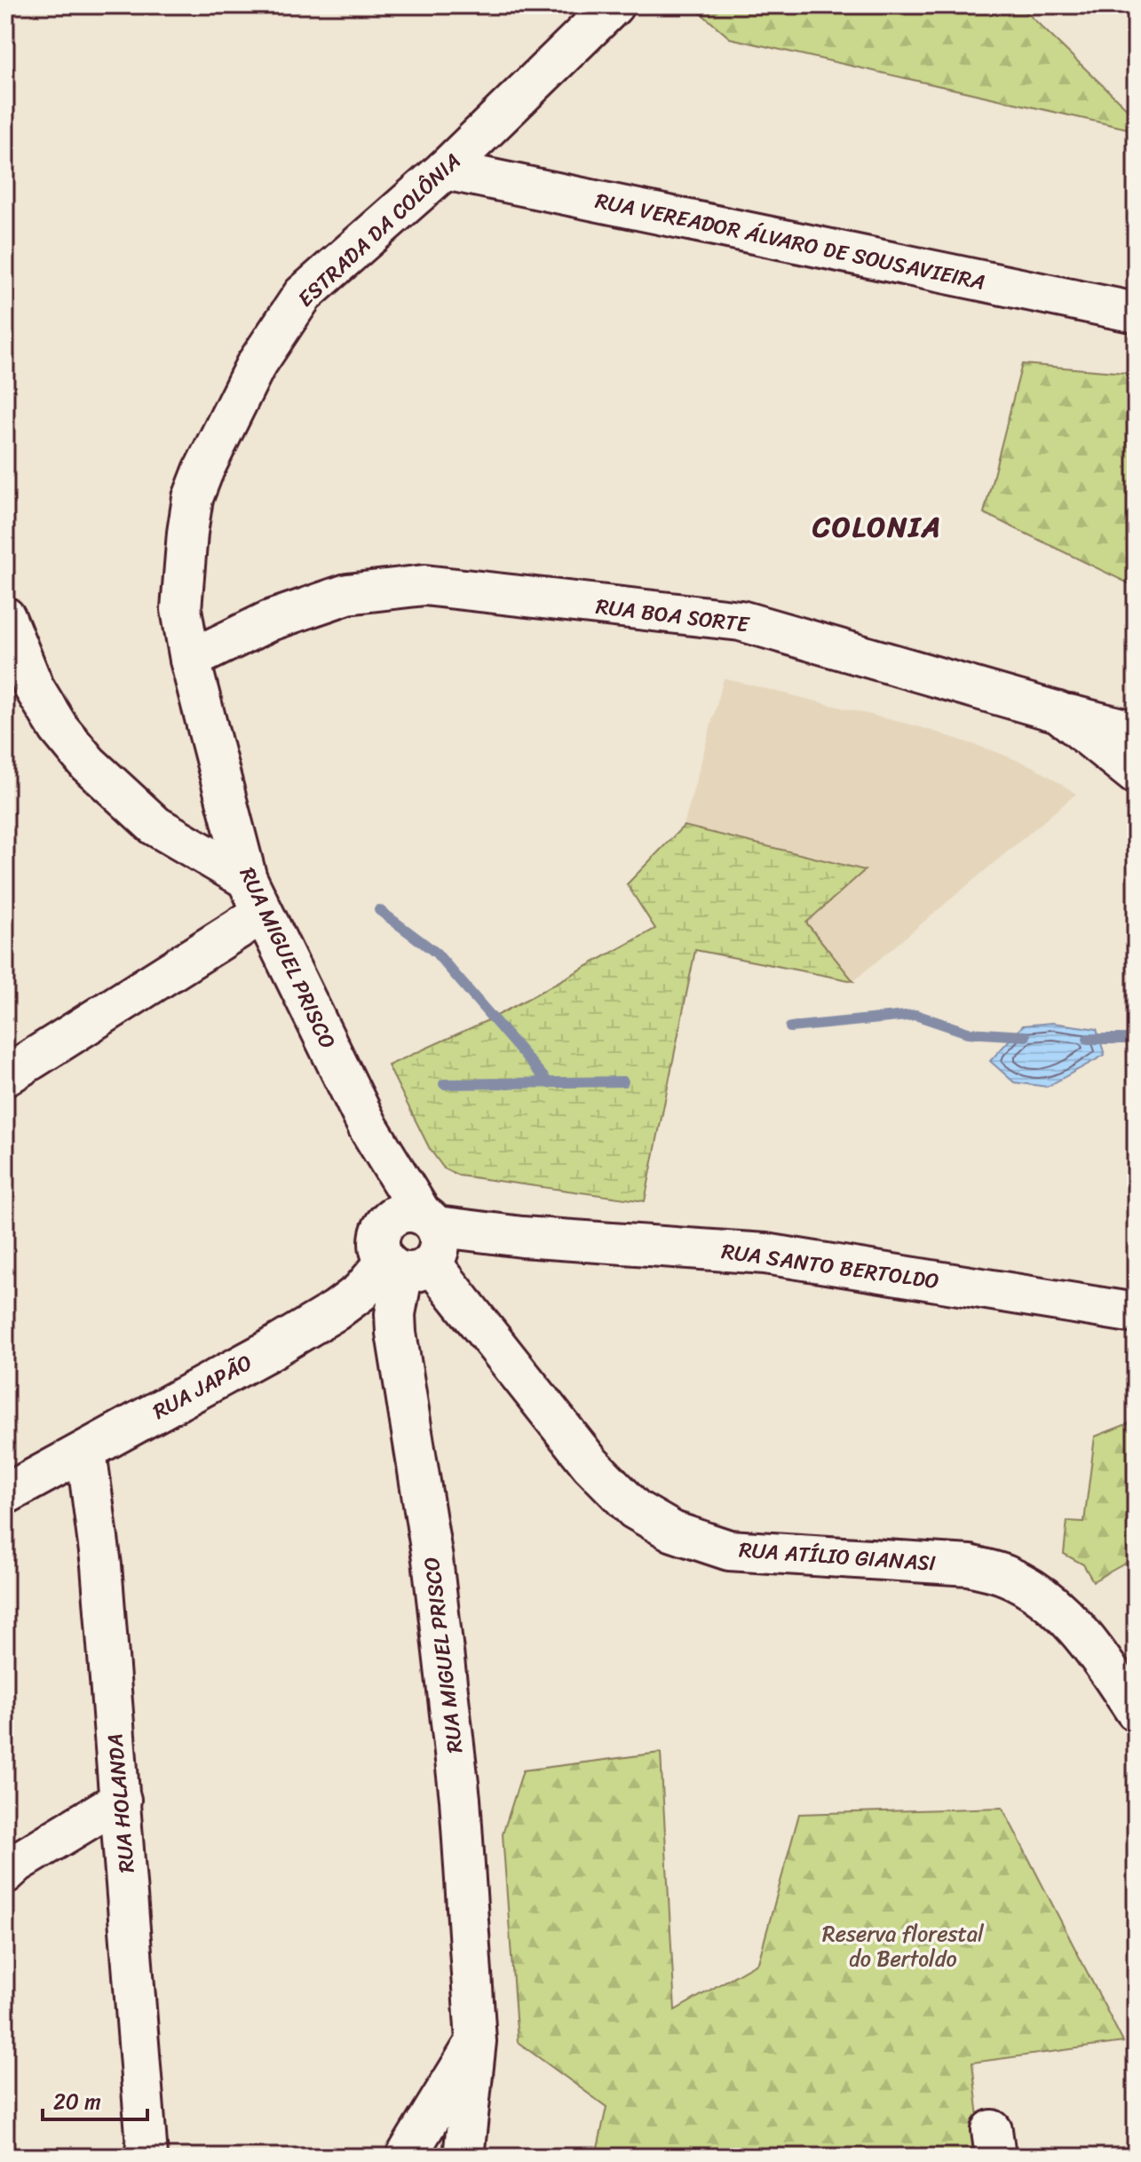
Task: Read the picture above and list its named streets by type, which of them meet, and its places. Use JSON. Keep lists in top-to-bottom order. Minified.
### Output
{"streets":{"street":["ESTRADA DA COLÔNIA","RUA VEREADOR ÁLVARO DE SOUSAVIEIRA","RUA BOA SORTE","RUA MIGUEL PRISCO","RUA SANTO BERTOLDO","RUA JAPÃO","RUA ATÍLIO GIANASI","RUA HOLANDA"]},"crossings":[["ESTRADA DA COLÔNIA","RUA VEREADOR ÁLVARO DE SOUSAVIEIRA"],["ESTRADA DA COLÔNIA","RUA BOA SORTE"],["ESTRADA DA COLÔNIA","RUA MIGUEL PRISCO"],["RUA BOA SORTE","RUA MIGUEL PRISCO"],["RUA MIGUEL PRISCO","RUA SANTO BERTOLDO"],["RUA MIGUEL PRISCO","RUA JAPÃO"],["RUA MIGUEL PRISCO","RUA ATÍLIO GIANASI"],["RUA SANTO BERTOLDO","RUA JAPÃO"],["RUA SANTO BERTOLDO","RUA ATÍLIO GIANASI"],["RUA JAPÃO","RUA ATÍLIO GIANASI"],["RUA JAPÃO","RUA HOLANDA"]],"districts":["COLONIA"],"parks":["Reserva florestal do Bertoldo"],"scale_bar":"20 m"}
